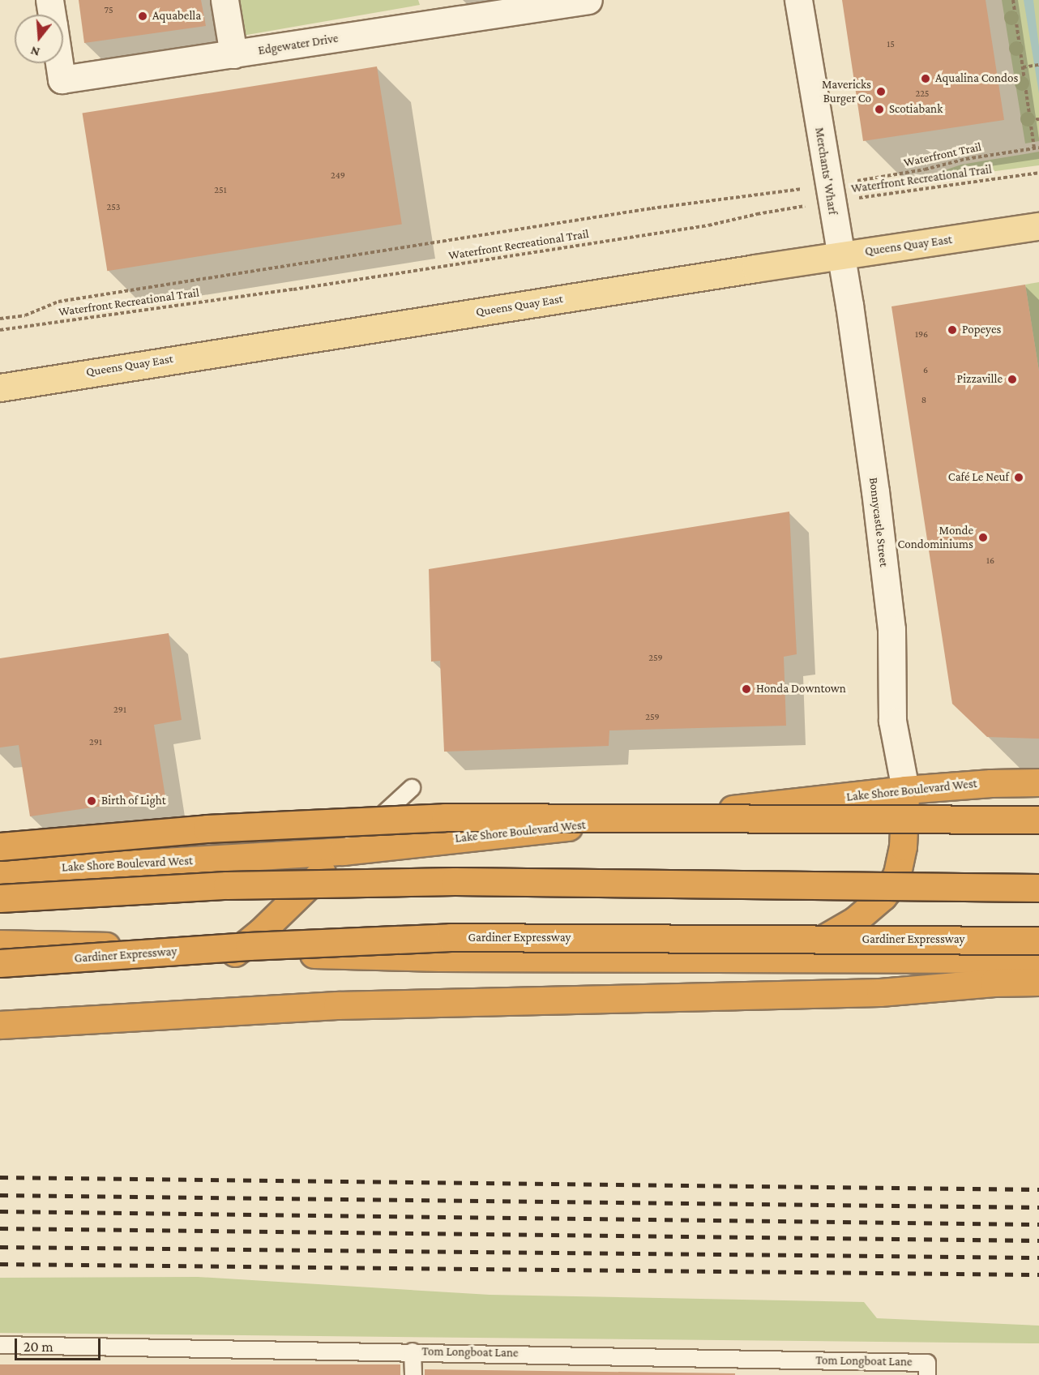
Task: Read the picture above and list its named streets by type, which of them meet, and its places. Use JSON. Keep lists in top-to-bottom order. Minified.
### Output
{"streets":{"highway":["Lake Shore Boulevard West","Gardiner Expressway"],"main road":["Queens Quay East"],"street":["Edgewater Drive","Merchants' Wharf","Bonnycastle Street"],"lane":["Tom Longboat Lane"],"path":["Waterfront Trail","Waterfront Recreational Trail"]},"crossings":[["Merchants' Wharf","Waterfront Recreational Trail"],["Merchants' Wharf","Queens Quay East"],["Merchants' Wharf","Bonnycastle Street"],["Queens Quay East","Bonnycastle Street"],["Bonnycastle Street","Lake Shore Boulevard West"]],"places":["Aquabella","Aqualina Condos","Mavericks Burger Co","Scotiabank","Popeyes","Pizzaville","Café Le Neuf","Monde Condominiums","Honda Downtown","Birth of Light"],"house_numbers":["75","15","225","249","251","253","196","6","8","16","259","291","259","291"],"scale_bar":"20 m","north":"bottom"}
